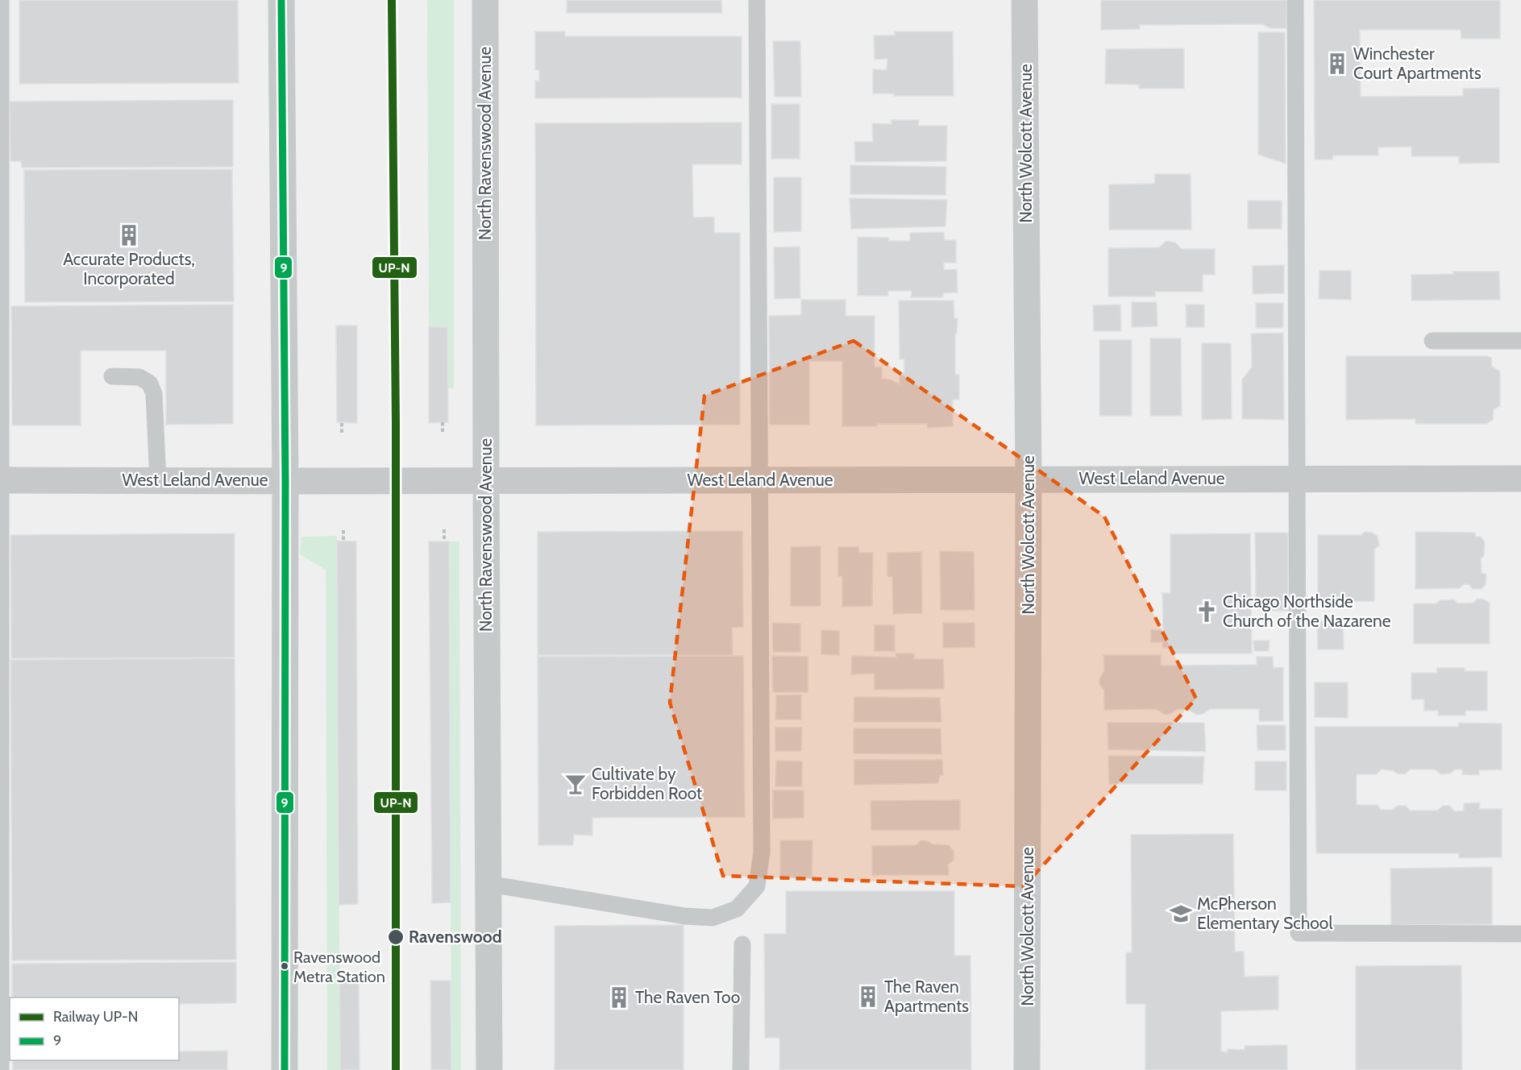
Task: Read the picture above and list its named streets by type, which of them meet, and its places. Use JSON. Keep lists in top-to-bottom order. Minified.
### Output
{"streets":{"street":["North Ravenswood Avenue","North Wolcott Avenue","West Leland Avenue"]},"crossings":[["North Ravenswood Avenue","West Leland Avenue"],["North Wolcott Avenue","West Leland Avenue"]],"places":{"building":["Winchester Court Apartments","Accurate Products, Incorporated","The Raven Apartments","The Raven Too"],"church":["Chicago Northside Church of the Nazarene"],"bar":["Cultivate by Forbidden Root"],"school or university":["McPherson Elementary School"],"other":["Ravenswood","Ravenswood Metra Station"]},"lines":["rail line UP-N","transit line 9"],"legend":["Railway UP-N","9"]}
